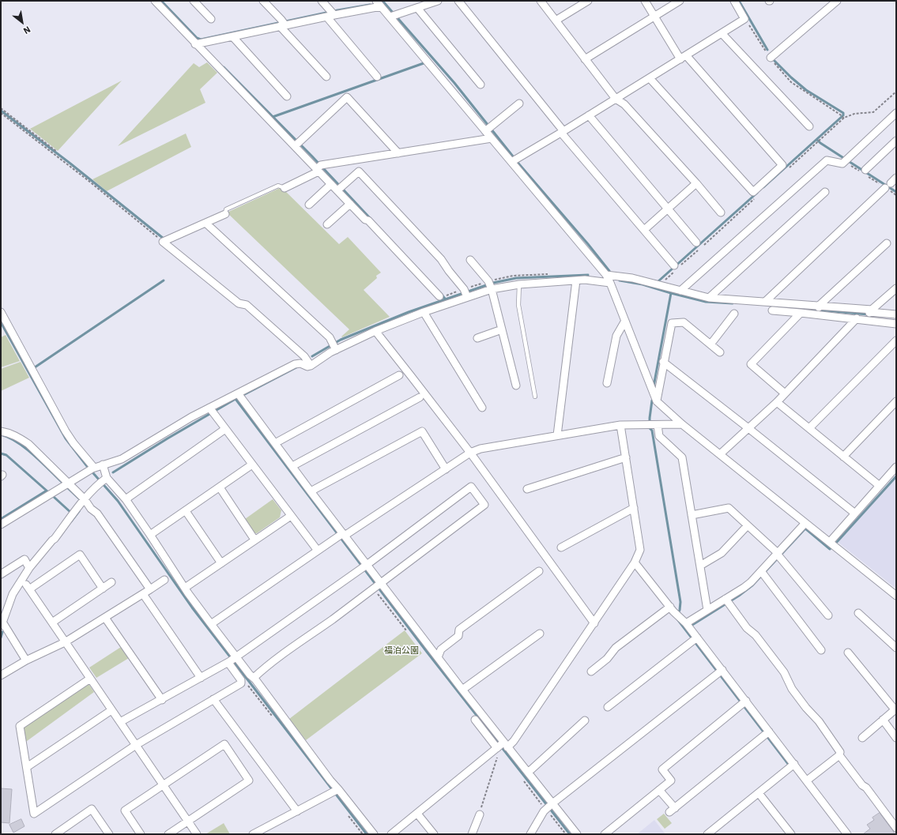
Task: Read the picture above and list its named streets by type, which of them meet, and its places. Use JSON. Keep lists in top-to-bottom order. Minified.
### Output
{"parks":["福泊公園"],"north":"bottom right"}
